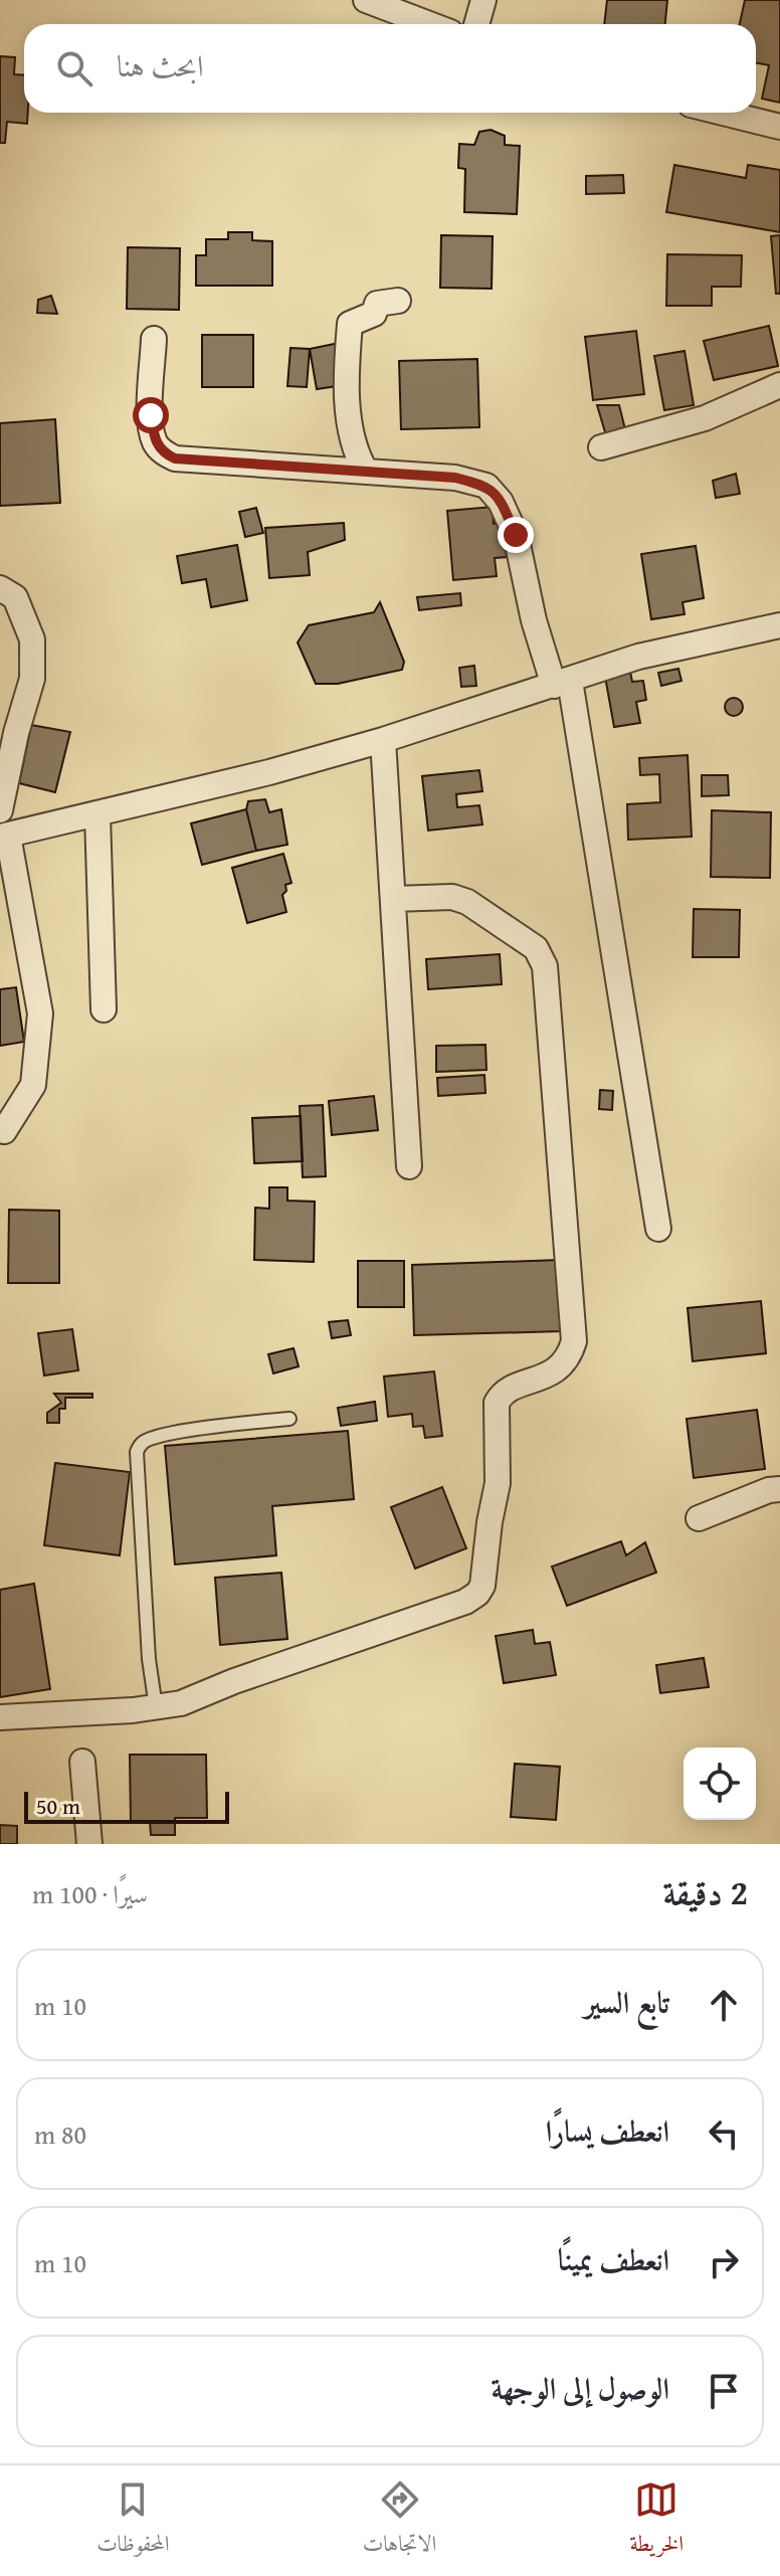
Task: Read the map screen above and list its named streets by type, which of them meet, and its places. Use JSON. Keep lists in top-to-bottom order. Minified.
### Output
{"scale_bar":"50 m","page":{"search":"ابحث هنا","scale":"50 m","heading":["2 دقيقة","سيرًا · 100 m"],"list":[["تابع السير","10 m"],["انعطف يسارًا","80 m"],["انعطف يمينًا","10 m"],"الوصول إلى الوجهة"],"nav":["الخريطة","الاتجاهات","المحفوظات"]}}
